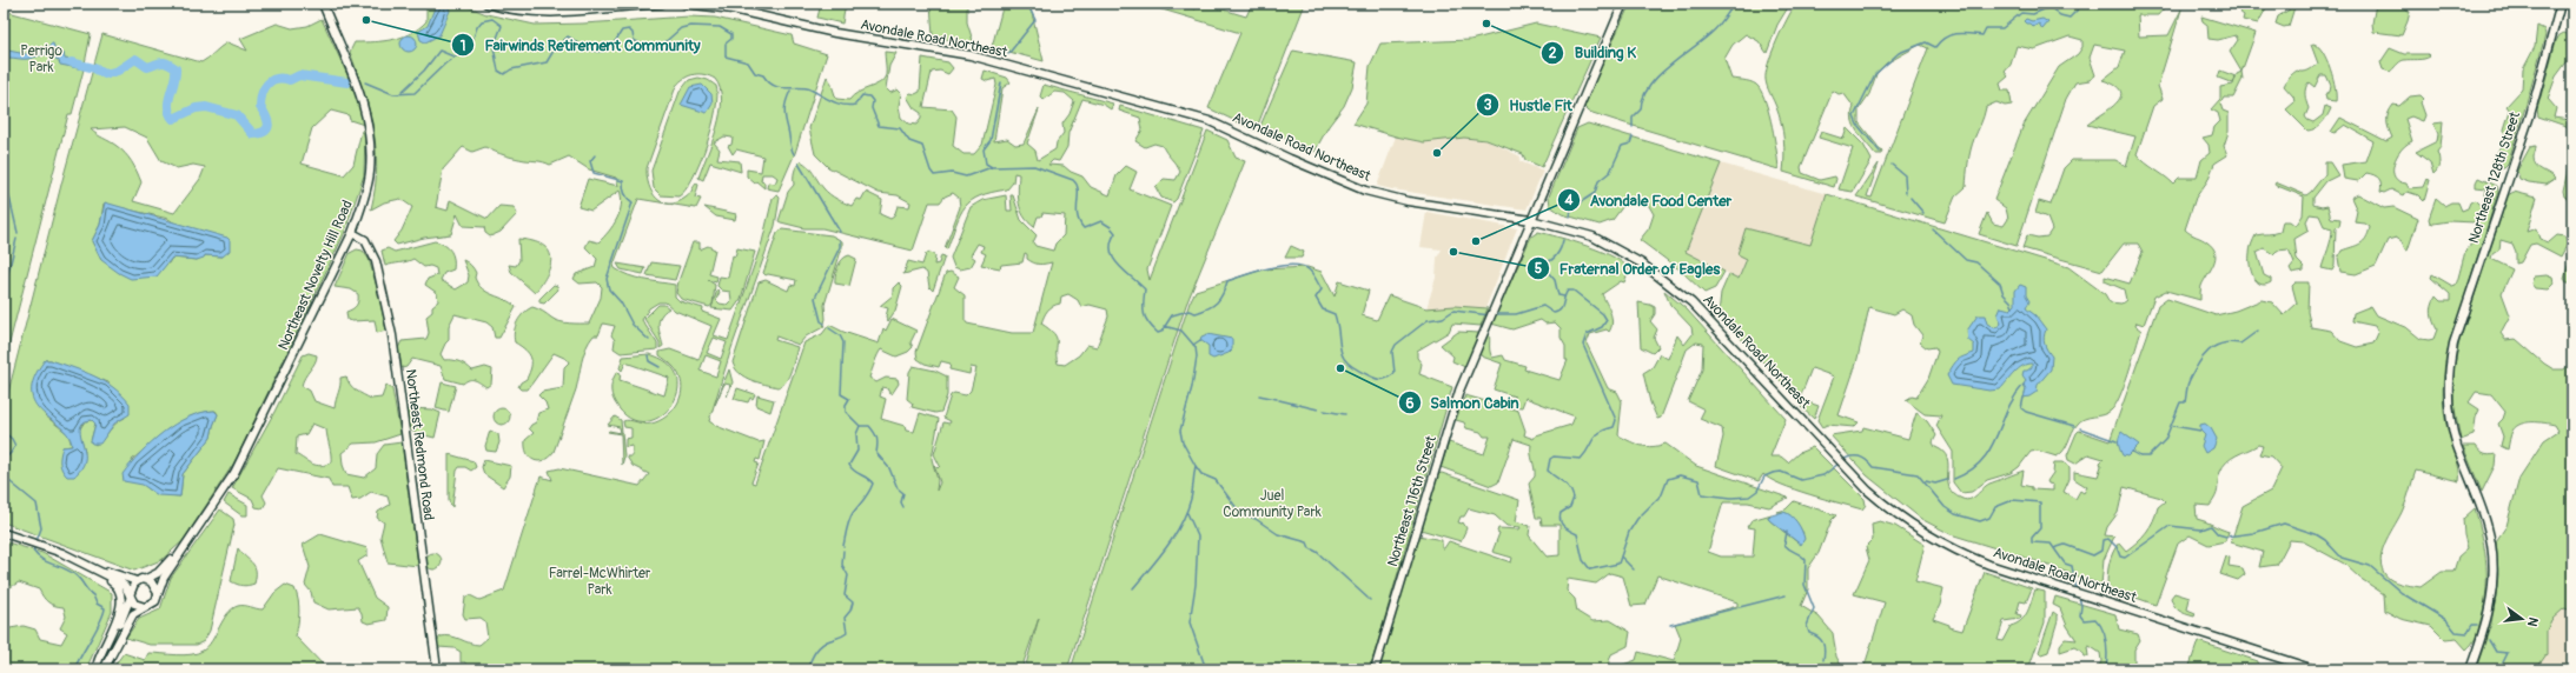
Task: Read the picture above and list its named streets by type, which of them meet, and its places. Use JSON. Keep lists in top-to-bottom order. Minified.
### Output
{"streets":{"main road":["Avondale Road Northeast","Northeast 128th Street","Northeast Novelty Hill Road","Northeast Redmond Road","Northeast 116th Street"]},"crossings":[["Avondale Road Northeast","Northeast 116th Street"],["Northeast Novelty Hill Road","Northeast Redmond Road"]],"parks":["Perrigo Park","Juel Community Park","Farrel-McWhirter Park"],"places":["Fairwinds Retirement Community","Building K","Hustle Fit","Avondale Food Center","Fraternal Order of Eagles","Salmon Cabin"],"north":"right"}
